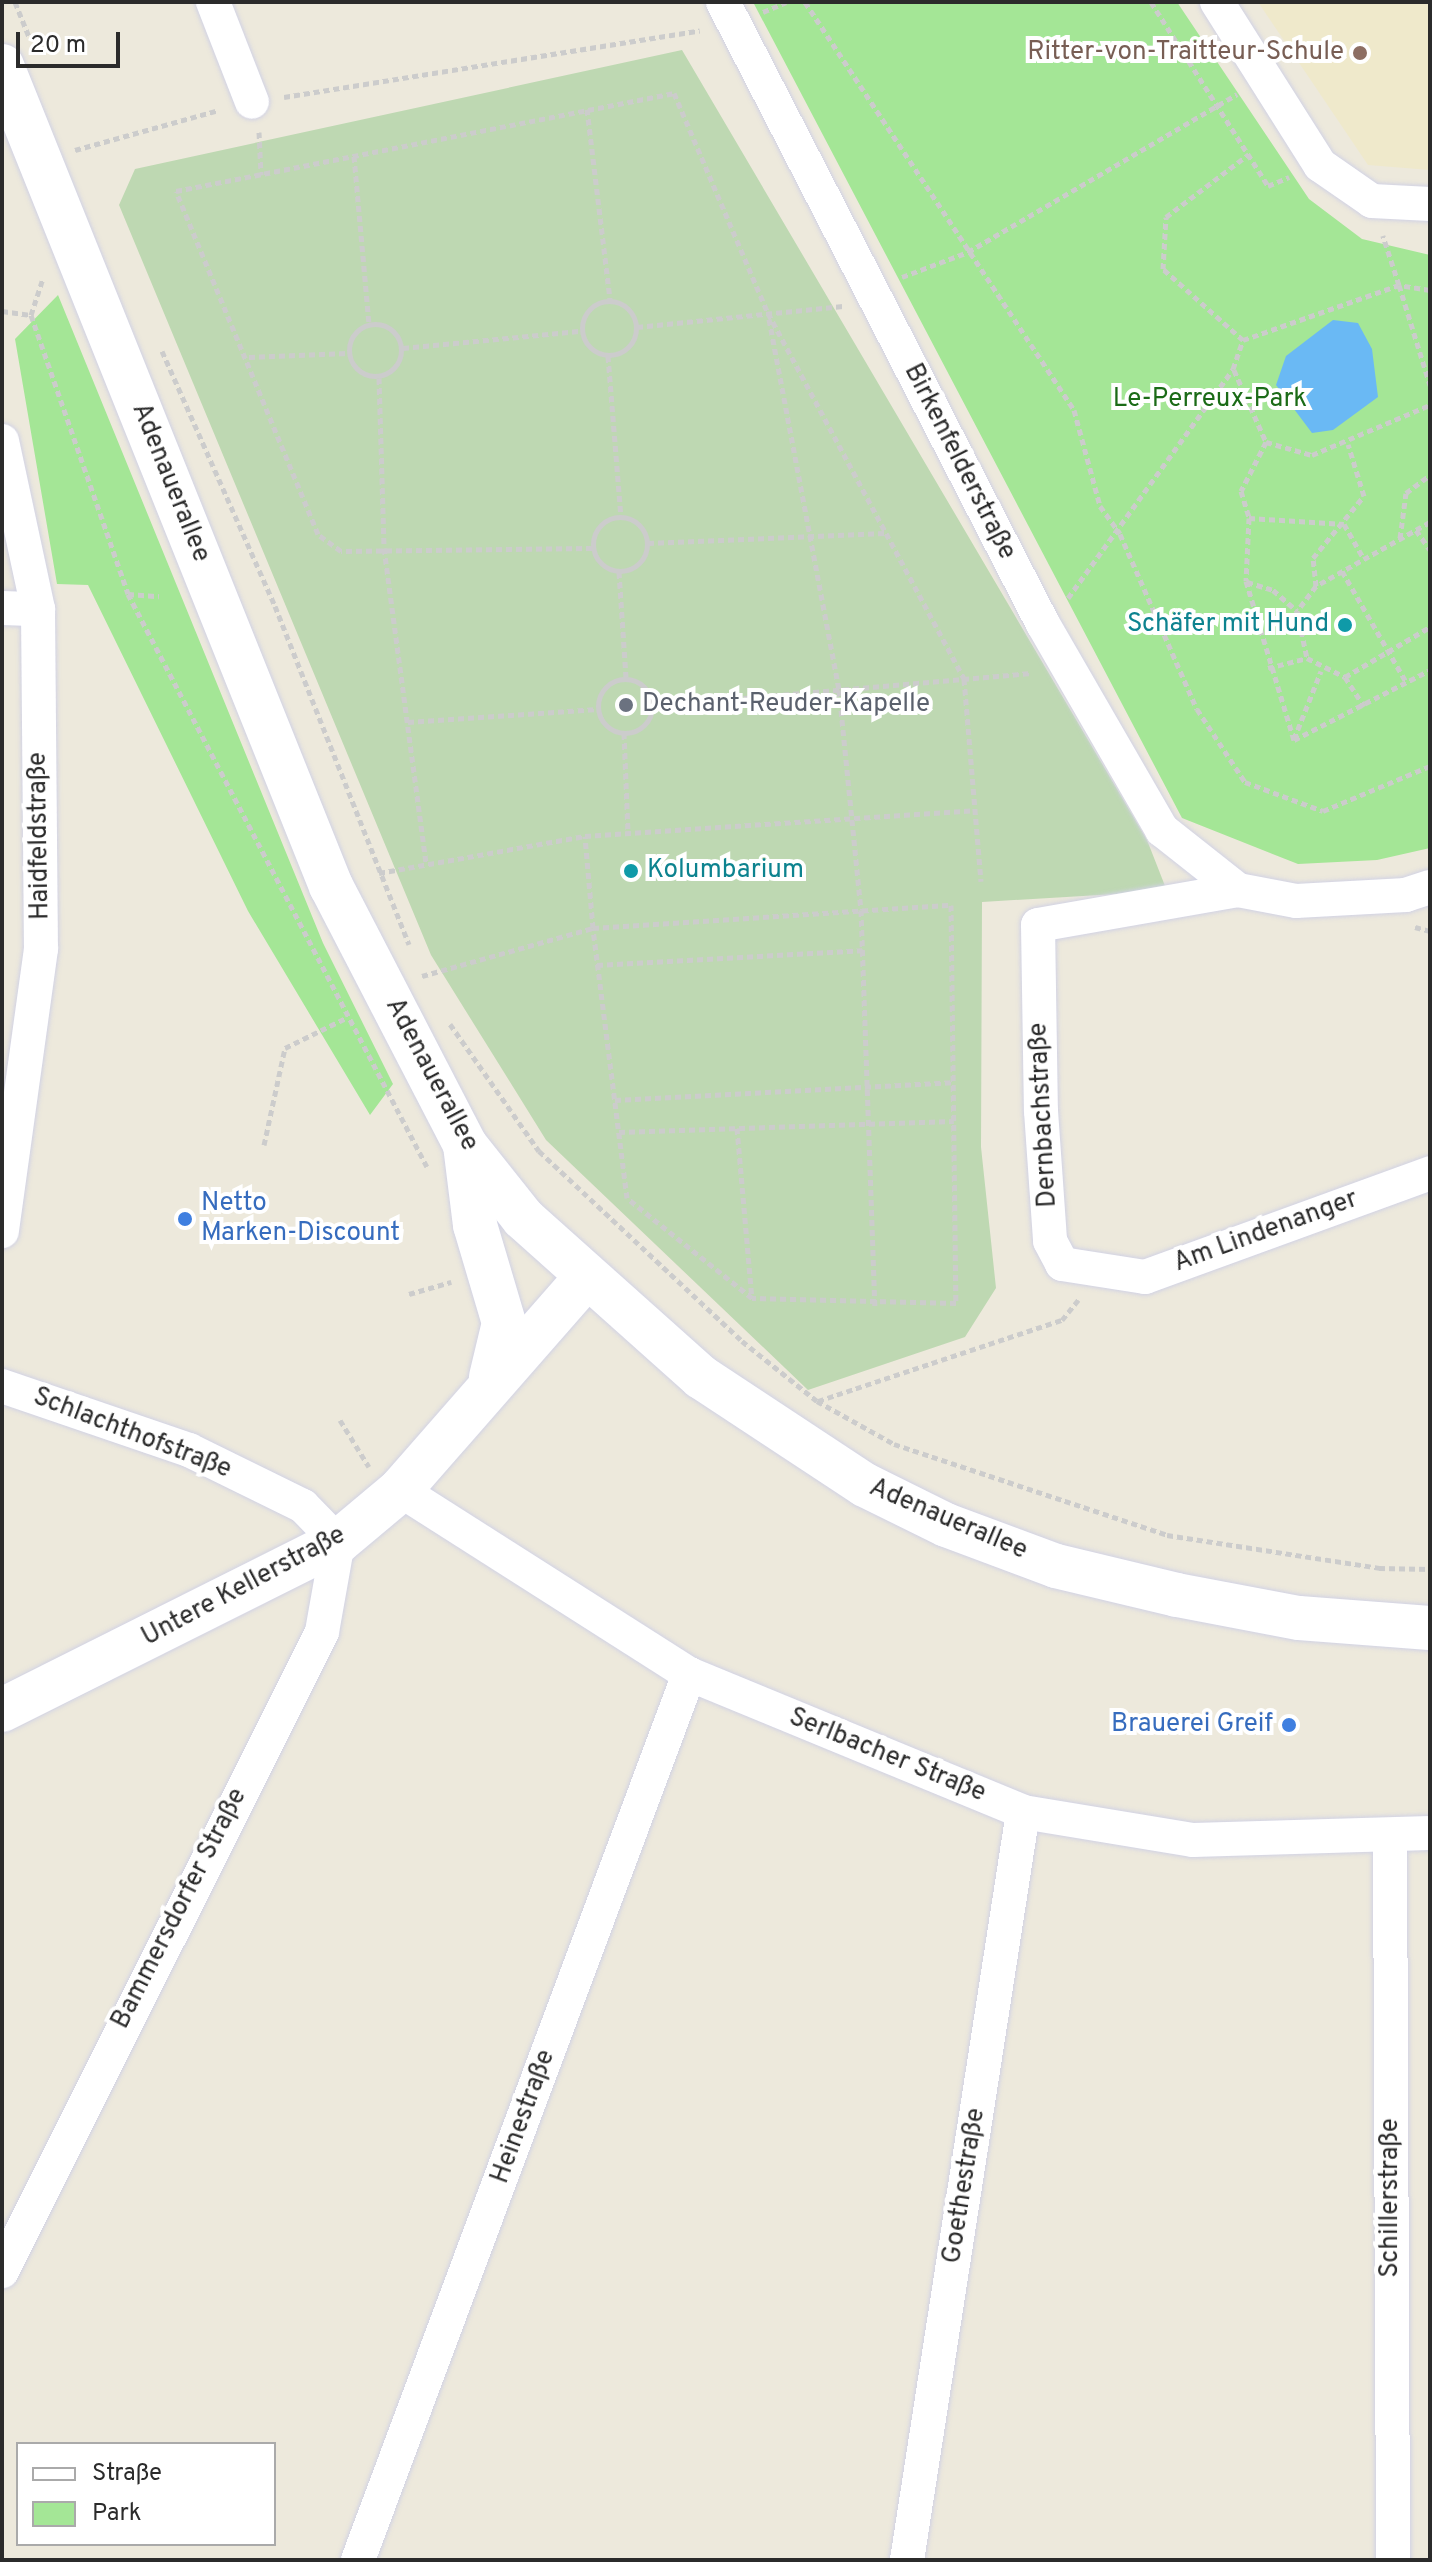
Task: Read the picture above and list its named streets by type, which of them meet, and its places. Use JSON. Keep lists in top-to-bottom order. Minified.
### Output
{"streets":{"main road":["Adenauerallee","Untere Kellerstraße"],"street":["Birkenfelderstraße","Haidfeldstraße","Dernbachstraße","Am Lindenanger","Schlachthofstraße","Serlbacher Straße","Bammersdorfer Straße","Heinestraße","Goethestraße","Schillerstraße"]},"crossings":[["Birkenfelderstraße","Dernbachstraße"],["Adenauerallee","Untere Kellerstraße"],["Dernbachstraße","Am Lindenanger"],["Schlachthofstraße","Untere Kellerstraße"],["Schlachthofstraße","Bammersdorfer Straße"],["Untere Kellerstraße","Serlbacher Straße"],["Untere Kellerstraße","Bammersdorfer Straße"],["Serlbacher Straße","Heinestraße"],["Serlbacher Straße","Goethestraße"],["Serlbacher Straße","Schillerstraße"]],"parks":["Le-Perreux-Park"],"places":["Ritter-von-Traitteur-Schule","Schäfer mit Hund","Dechant-Reuder-Kapelle","Kolumbarium","Netto Marken-Discount","Brauerei Greif"],"legend":["Straße","Park"],"scale_bar":"20 m"}
